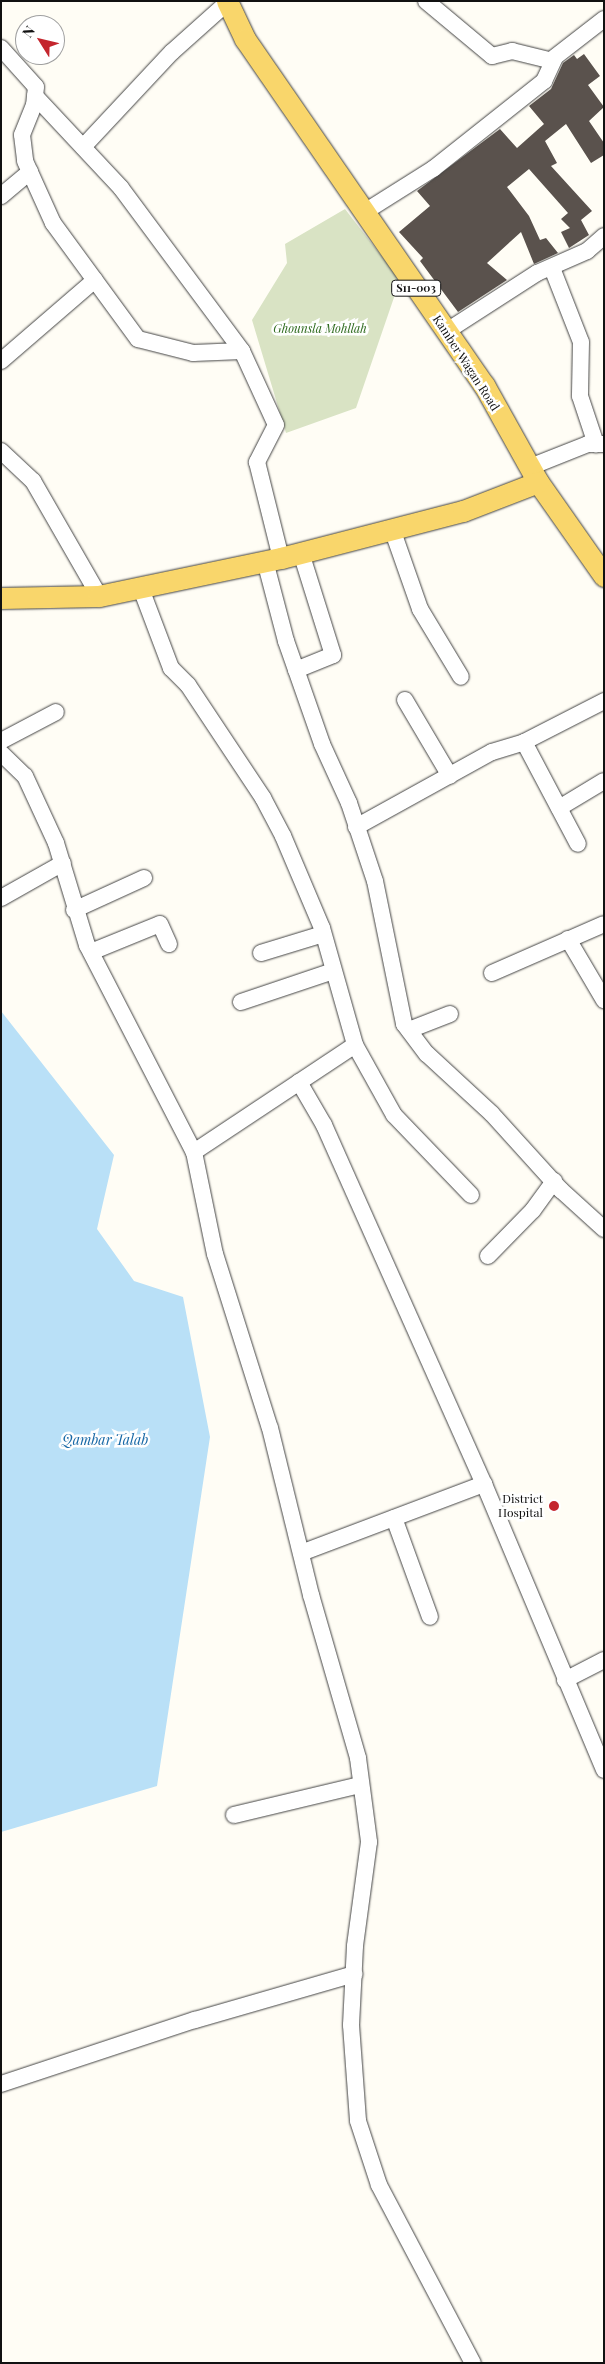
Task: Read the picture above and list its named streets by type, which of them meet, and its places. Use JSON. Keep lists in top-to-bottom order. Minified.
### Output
{"streets":{"main road":["S11-003","Kamber Wagan Road"]},"water":["Qambar Talab"],"parks":["Ghounsla Mohllah"],"places":["District Hospital"],"north":"top left"}
